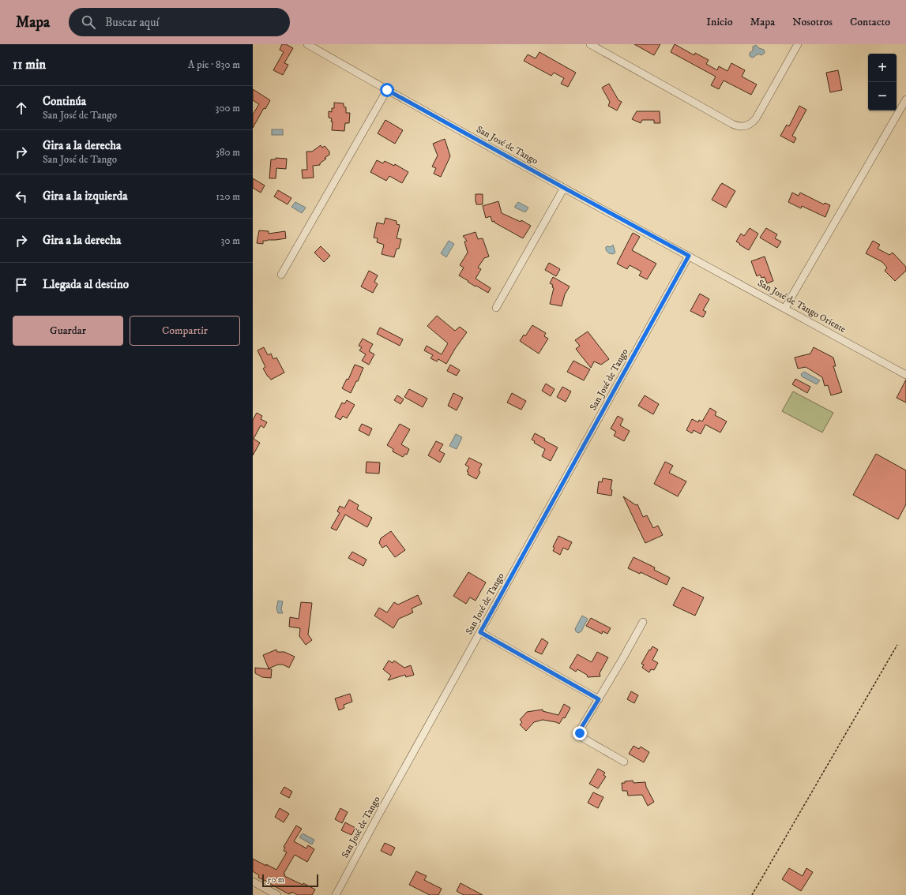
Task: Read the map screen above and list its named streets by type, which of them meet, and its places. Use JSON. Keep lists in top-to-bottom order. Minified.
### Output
{"streets":{"street":["San José de Tango","San José de Tango Oriente"]},"crossings":[["San José de Tango","San José de Tango Oriente"]],"scale_bar":"50 m","page":{"header":"Mapa","search":"Buscar aquí","nav":["Inicio","Mapa","Nosotros","Contacto"],"heading":["11 min","A pie · 830 m"],"map_buttons":["+","−"],"list":[["Continúa","San José de Tango","300 m"],["Gira a la derecha","San José de Tango","380 m"],["Gira a la izquierda","120 m"],["Gira a la derecha","30 m"],"Llegada al destino"],"buttons":["Guardar","Compartir"],"scale":"50 m"}}
